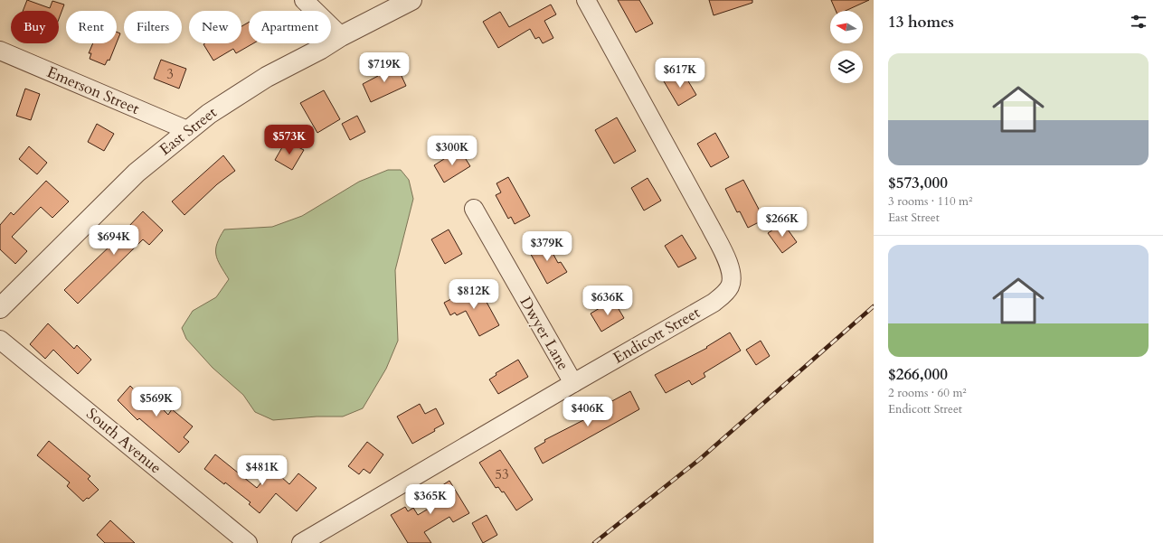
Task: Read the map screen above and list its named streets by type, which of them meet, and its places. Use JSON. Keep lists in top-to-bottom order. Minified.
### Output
{"streets":{"street":["Emerson Street","East Street","Dwyer Lane","Endicott Street","South Avenue"]},"crossings":[["Emerson Street","East Street"],["Dwyer Lane","Endicott Street"]],"house_numbers":["3","53"],"north":"left","page":{"heading":"13 homes","chip":["Buy","Rent","Filters","New","Apartment"],"list":[{"name":"$573,000","note":"3 rooms · 110 m² · East Street"},{"name":"$266,000","note":"2 rooms · 60 m² · Endicott Street"}],"price":["$719K","$617K","$573K","$300K","$266K","$694K","$379K","$812K","$636K","$569K","$406K","$481K","$365K"]}}
